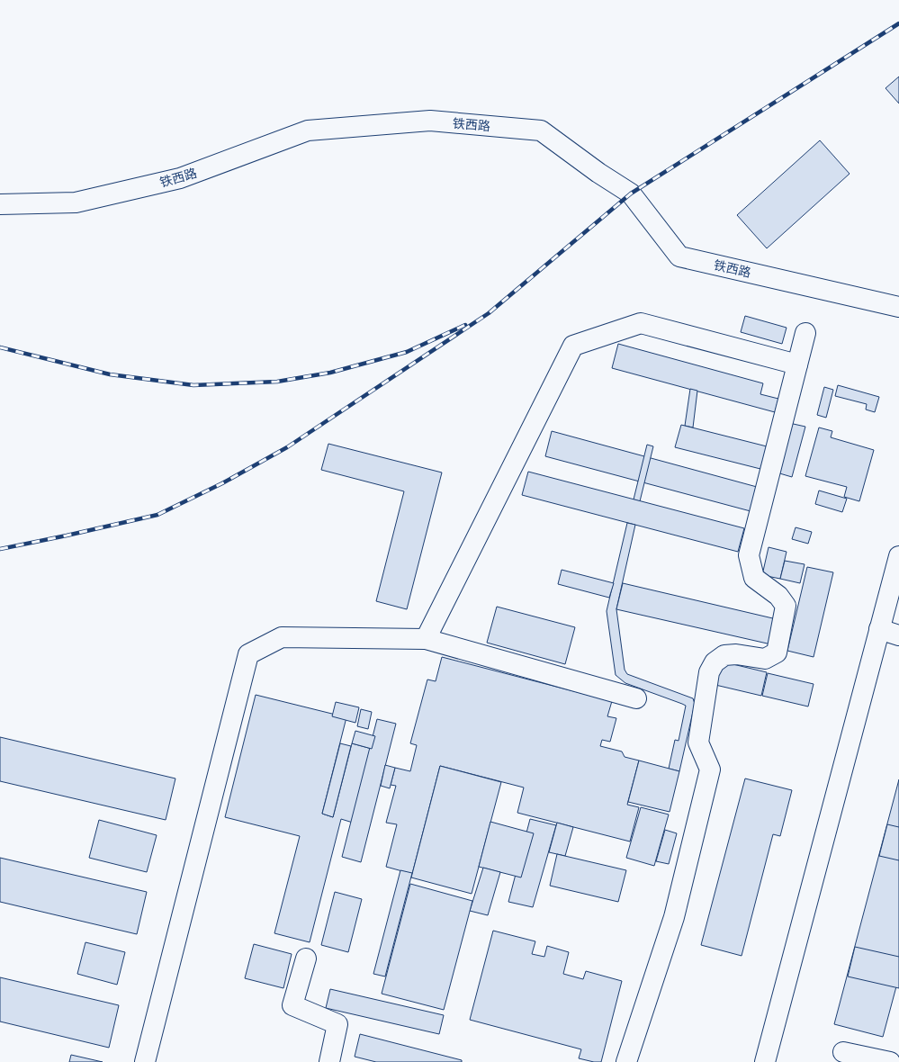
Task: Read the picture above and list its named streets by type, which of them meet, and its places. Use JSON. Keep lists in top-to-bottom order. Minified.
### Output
{"streets":{"street":["铁西路"]}}
